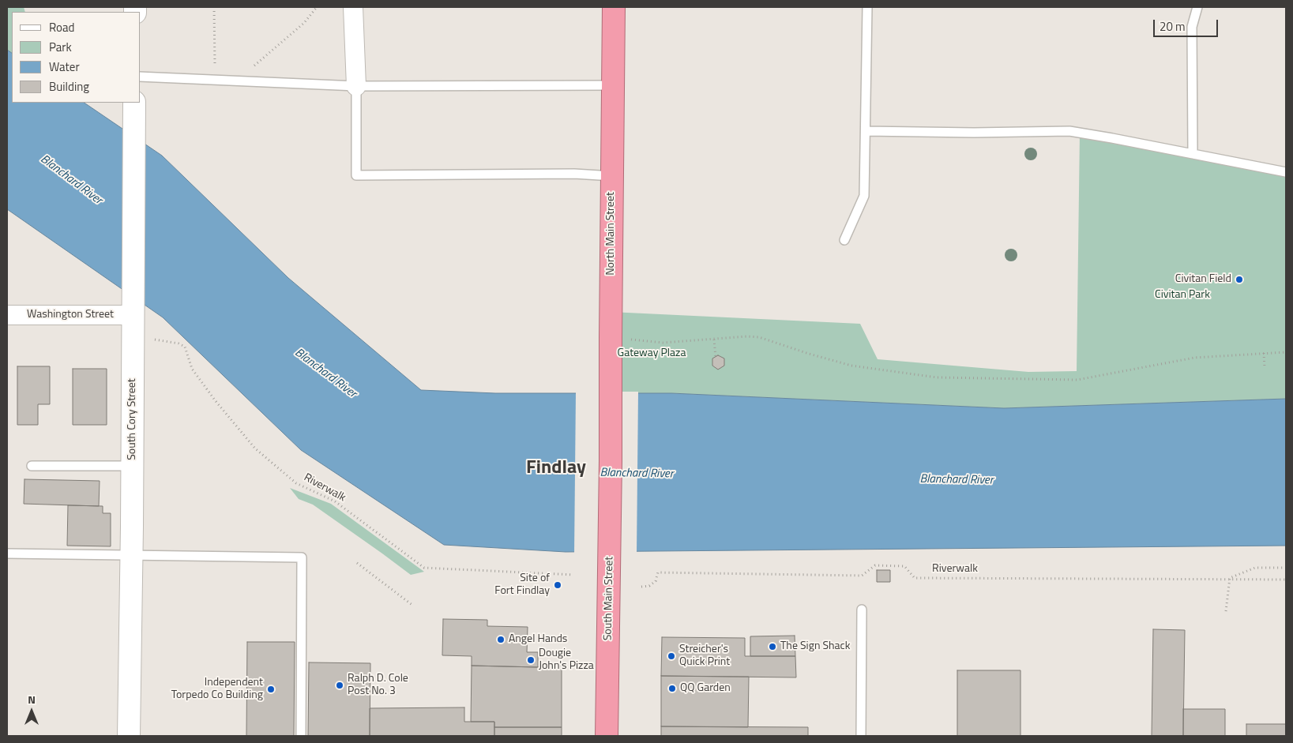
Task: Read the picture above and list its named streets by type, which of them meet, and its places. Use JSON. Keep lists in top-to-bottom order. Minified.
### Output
{"streets":{"highway":["North Main Street","South Main Street"],"street":["Washington Street","South Cory Street"],"path":["Riverwalk"]},"crossings":[["North Main Street","South Main Street"],["Washington Street","South Cory Street"],["Washington Street","Riverwalk"],["South Cory Street","Riverwalk"]],"districts":["Findlay"],"water":["Blanchard River"],"parks":["Civitan Park","Gateway Plaza"],"places":["Civitan Field","Site of Fort Findlay","Angel Hands","The Sign Shack","Streicher's Quick Print","Dougie John's Pizza","Ralph D. Cole Post No. 3","QQ Garden","Independent Torpedo Co Building"],"legend":["Road","Park","Water","Building"],"scale_bar":"20 m","north":"top"}
